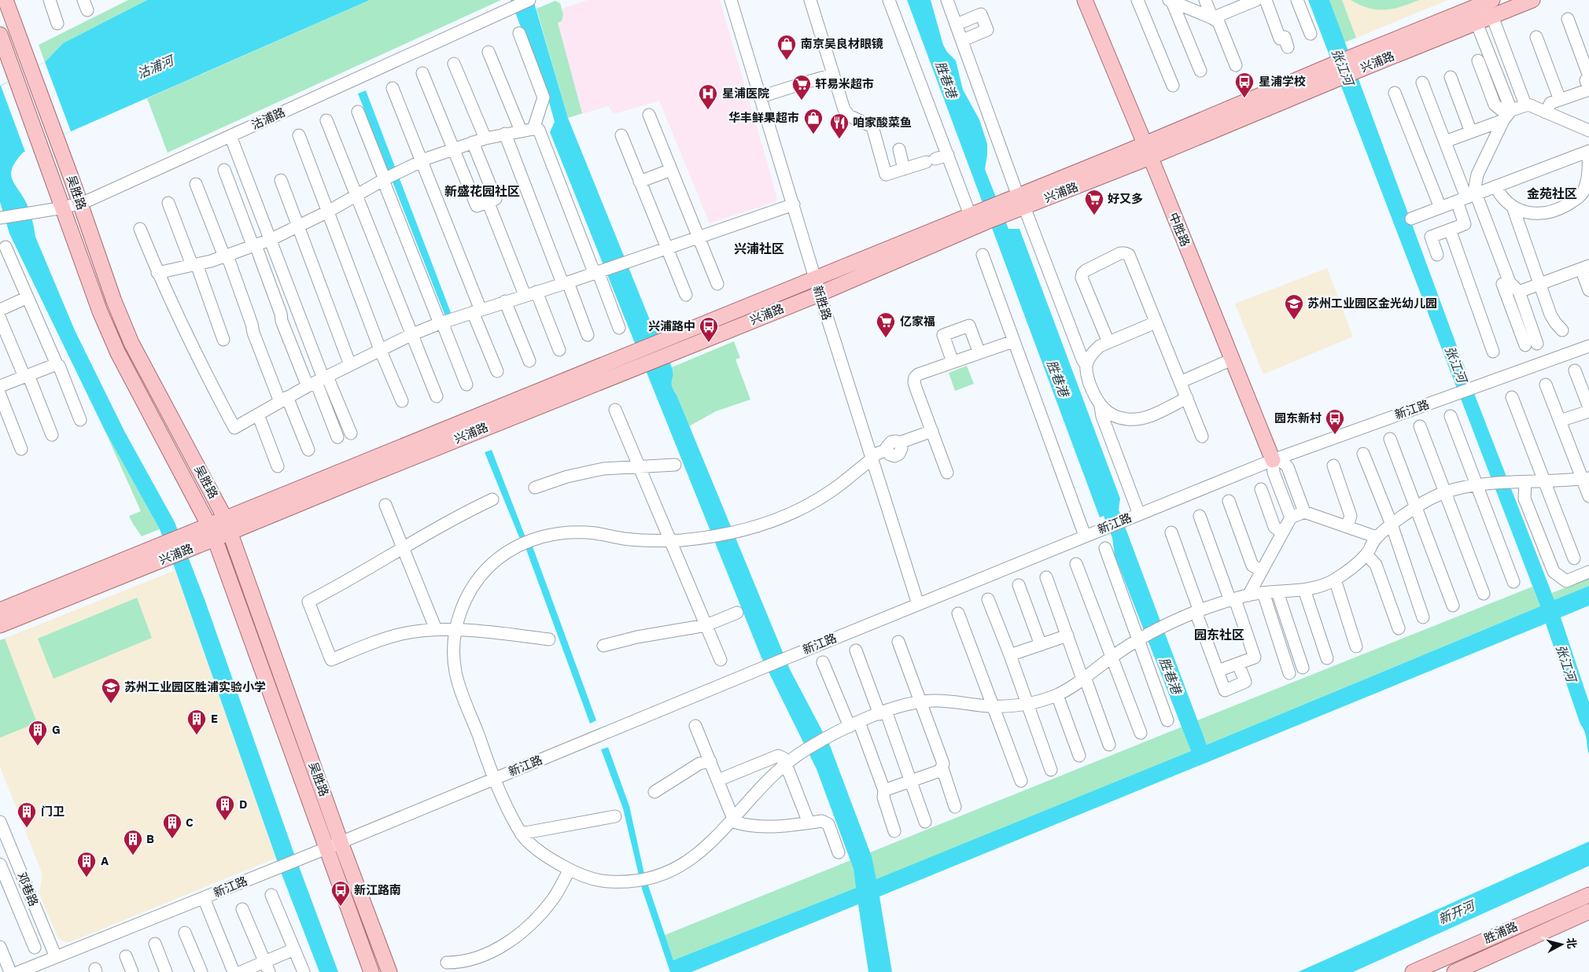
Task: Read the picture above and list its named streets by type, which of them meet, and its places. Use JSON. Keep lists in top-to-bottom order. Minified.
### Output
{"streets":{"main road":["兴浦路","吴胜路","中胜路","胜浦路"],"street":["沽浦路","新胜路","新江路","邓巷路"]},"crossings":[["兴浦路","吴胜路"],["兴浦路","中胜路"],["兴浦路","新胜路"],["沽浦路","吴胜路"],["吴胜路","新江路"],["中胜路","新江路"],["新胜路","新江路"],["新江路","邓巷路"]],"districts":["新盛花园社区","金苑社区","兴浦社区","园东社区"],"water":["沽浦河","张江河","胜巷港","新开河"],"places":{"shop":["南京吴良材眼镜","华丰鲜果超市"],"bus stop":["星浦学校","兴浦路中","园东新村","新江路南"],"supermarket":["轩易米超市","好又多","亿家福"],"hospital":["星浦医院"],"restaurant":["咱家酸菜鱼"],"school or university":["苏州工业园区金光幼儿园","苏州工业园区胜浦实验小学"],"building":["E","G","D","门卫","C","B","A"]},"north":"right"}
